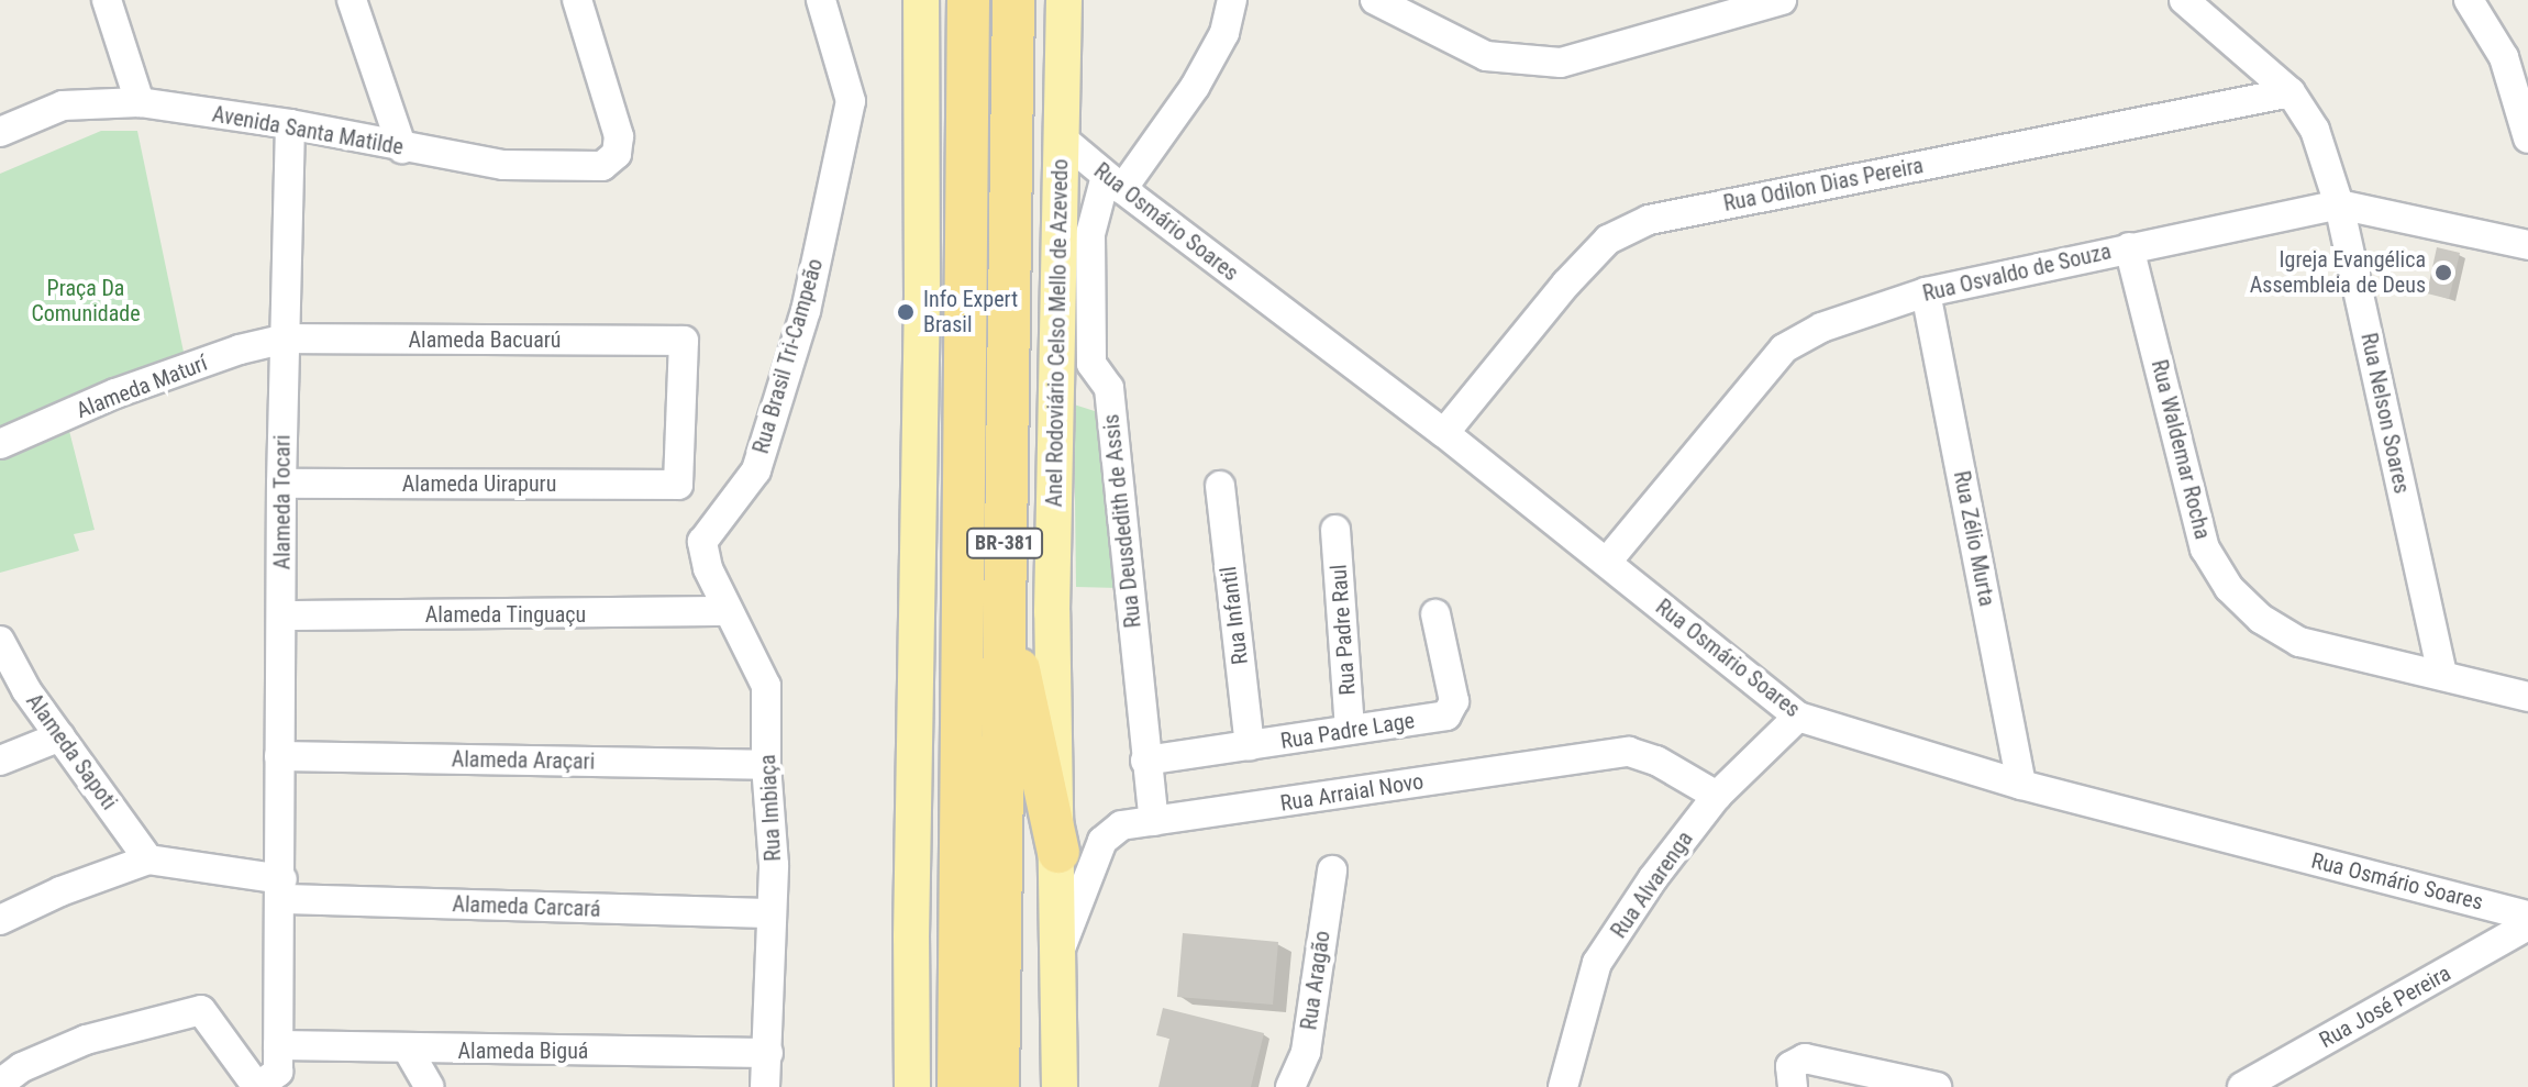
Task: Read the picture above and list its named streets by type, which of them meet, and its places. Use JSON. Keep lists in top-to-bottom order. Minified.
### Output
{"streets":{"highway":["BR-381"],"main road":["Anel Rodoviário Celso Mello de Azevedo"],"street":["Avenida Santa Matilde","Rua Odilon Dias Pereira","Rua Osmário Soares","Rua Osvaldo de Souza","Alameda Bacuarú","Rua Brasil Tri-Campeão","Alameda Maturí","Rua Nelson Soares","Rua Waldemar Rocha","Alameda Uirapuru","Alameda Tocari","Rua Deusdedith de Assis","Rua Zélio Murta","Alameda Tinguaçu","Rua Infantil","Rua Padre Raul","Rua Padre Lage","Alameda Sapoti","Alameda Araçari","Rua Arraial Novo","Rua Imbiaça","Rua Alvarenga","Alameda Carcará","Rua Aragão","Rua José Pereira","Alameda Biguá"]},"crossings":[["Avenida Santa Matilde","Alameda Tocari"],["Rua Odilon Dias Pereira","Rua Osmário Soares"],["Rua Odilon Dias Pereira","Rua Nelson Soares"],["Rua Osmário Soares","Rua Osvaldo de Souza"],["Rua Osmário Soares","Anel Rodoviário Celso Mello de Azevedo"],["Rua Osmário Soares","Rua Deusdedith de Assis"],["Rua Osmário Soares","Rua Zélio Murta"],["Rua Osmário Soares","Rua Alvarenga"],["Rua Osvaldo de Souza","Rua Nelson Soares"],["Rua Osvaldo de Souza","Rua Waldemar Rocha"],["Rua Osvaldo de Souza","Rua Zélio Murta"],["Anel Rodoviário Celso Mello de Azevedo","Rua Arraial Novo"],["Alameda Bacuarú","Alameda Maturí"],["Alameda Bacuarú","Alameda Uirapuru"],["Alameda Bacuarú","Alameda Tocari"],["Rua Brasil Tri-Campeão","Rua Imbiaça"],["Alameda Maturí","Alameda Tocari"],["Rua Nelson Soares","Rua Waldemar Rocha"],["Alameda Uirapuru","Alameda Tocari"],["Alameda Tocari","Alameda Tinguaçu"],["Alameda Tocari","Alameda Araçari"],["Alameda Tocari","Alameda Carcará"],["Alameda Tocari","Alameda Biguá"],["Rua Deusdedith de Assis","Rua Padre Lage"],["Rua Deusdedith de Assis","Rua Arraial Novo"],["Alameda Tinguaçu","Rua Imbiaça"],["Rua Infantil","Rua Padre Lage"],["Rua Padre Raul","Rua Padre Lage"],["Alameda Araçari","Rua Imbiaça"],["Rua Arraial Novo","Rua Alvarenga"],["Rua Imbiaça","Alameda Carcará"],["Rua Imbiaça","Alameda Biguá"]],"parks":["Praça Da Comunidade"],"places":["Igreja Evangélica Assembleia de Deus","Info Expert Brasil"]}
